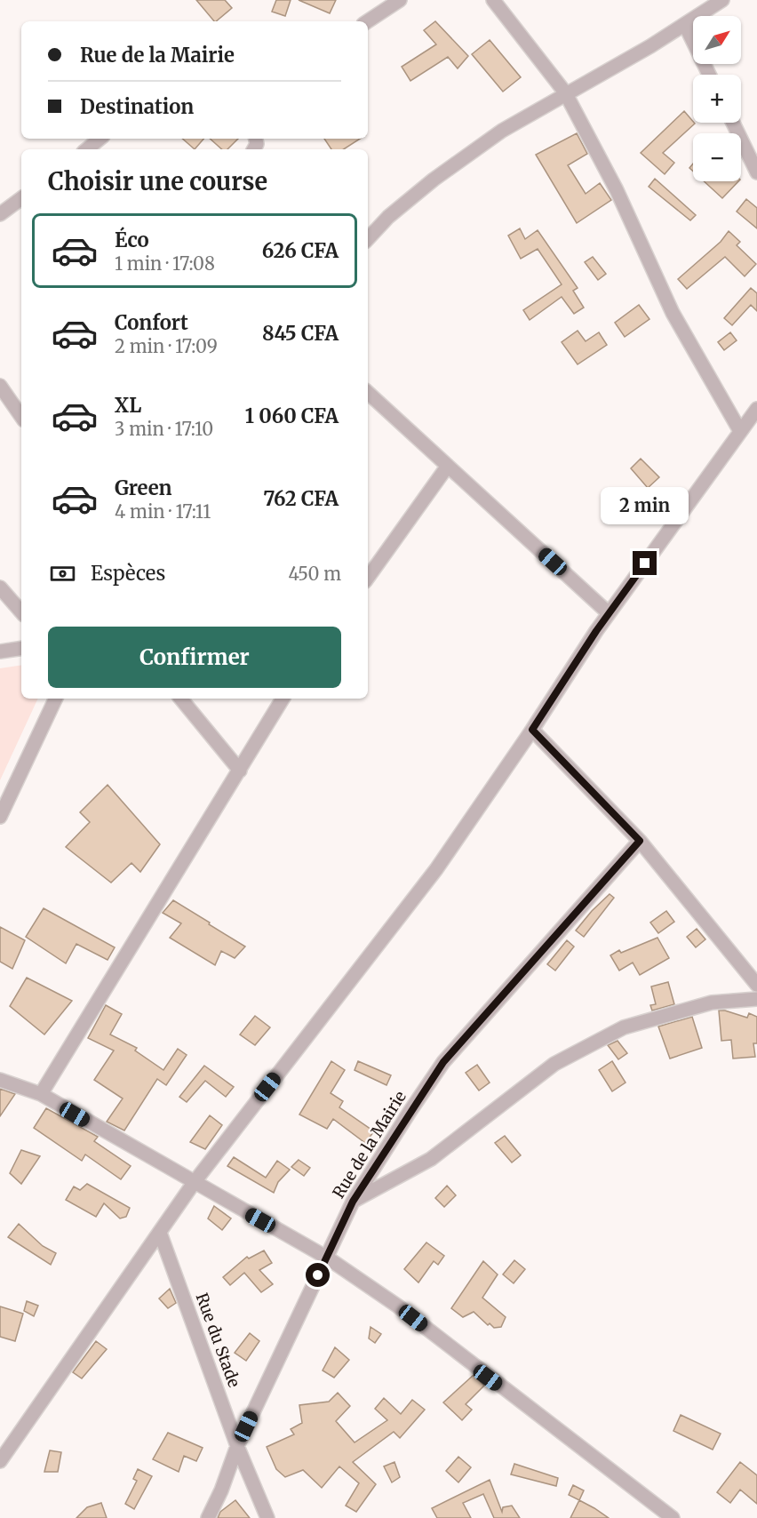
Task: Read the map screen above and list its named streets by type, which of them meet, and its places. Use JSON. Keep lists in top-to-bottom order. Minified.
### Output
{"streets":{"street":["Rue de la Mairie","Rue du Stade"]},"crossings":[["Rue de la Mairie","Rue du Stade"]],"north":"top right","page":{"map_buttons":["+","−"],"banner":["Rue de la Mairie","Destination"],"heading":"Choisir une course","list":[{"name":"Éco","note":"1 min · 17:08","value":"626 CFA"},{"name":"Confort","note":"2 min · 17:09","value":"845 CFA"},{"name":"XL","note":"3 min · 17:10","value":"1 060 CFA"},{"name":"Green","note":"4 min · 17:11","value":"762 CFA"}],"bubble":"2 min","pay":["Espèces","450 m"],"buttons":"Confirmer"}}
